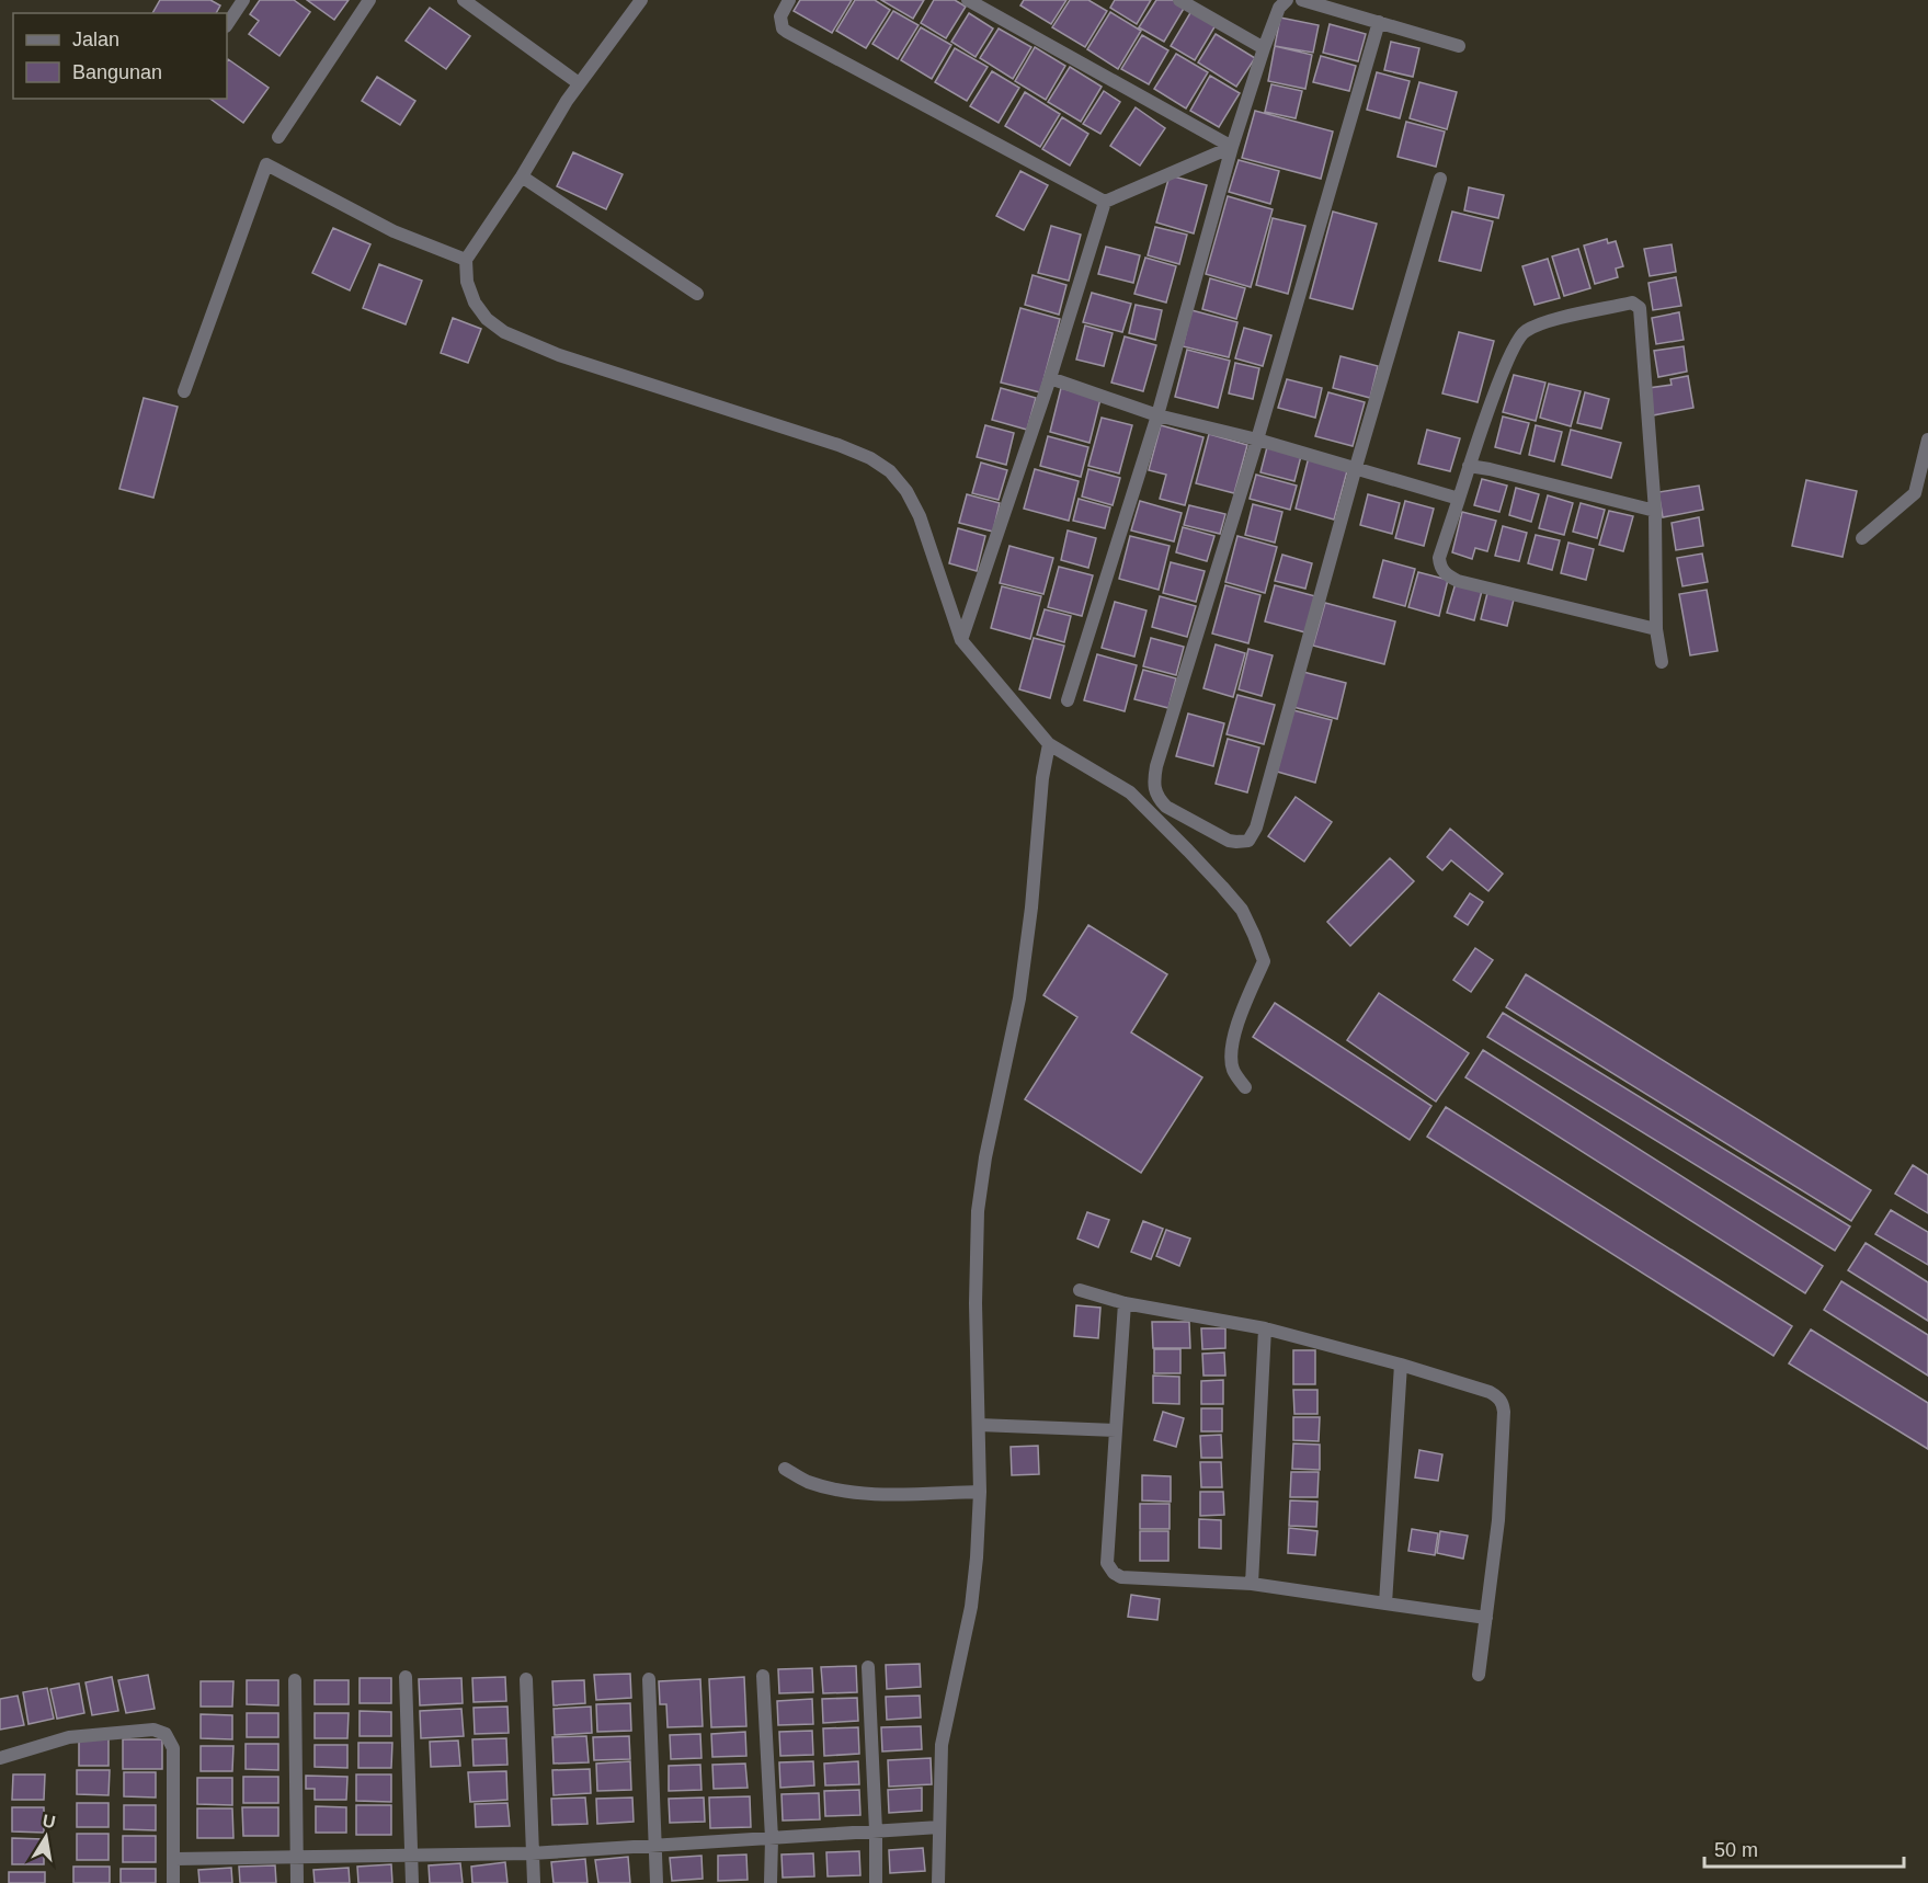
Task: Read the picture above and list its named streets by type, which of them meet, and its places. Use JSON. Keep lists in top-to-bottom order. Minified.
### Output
{"legend":["Jalan","Bangunan"],"scale_bar":"50 m","north":"top"}
